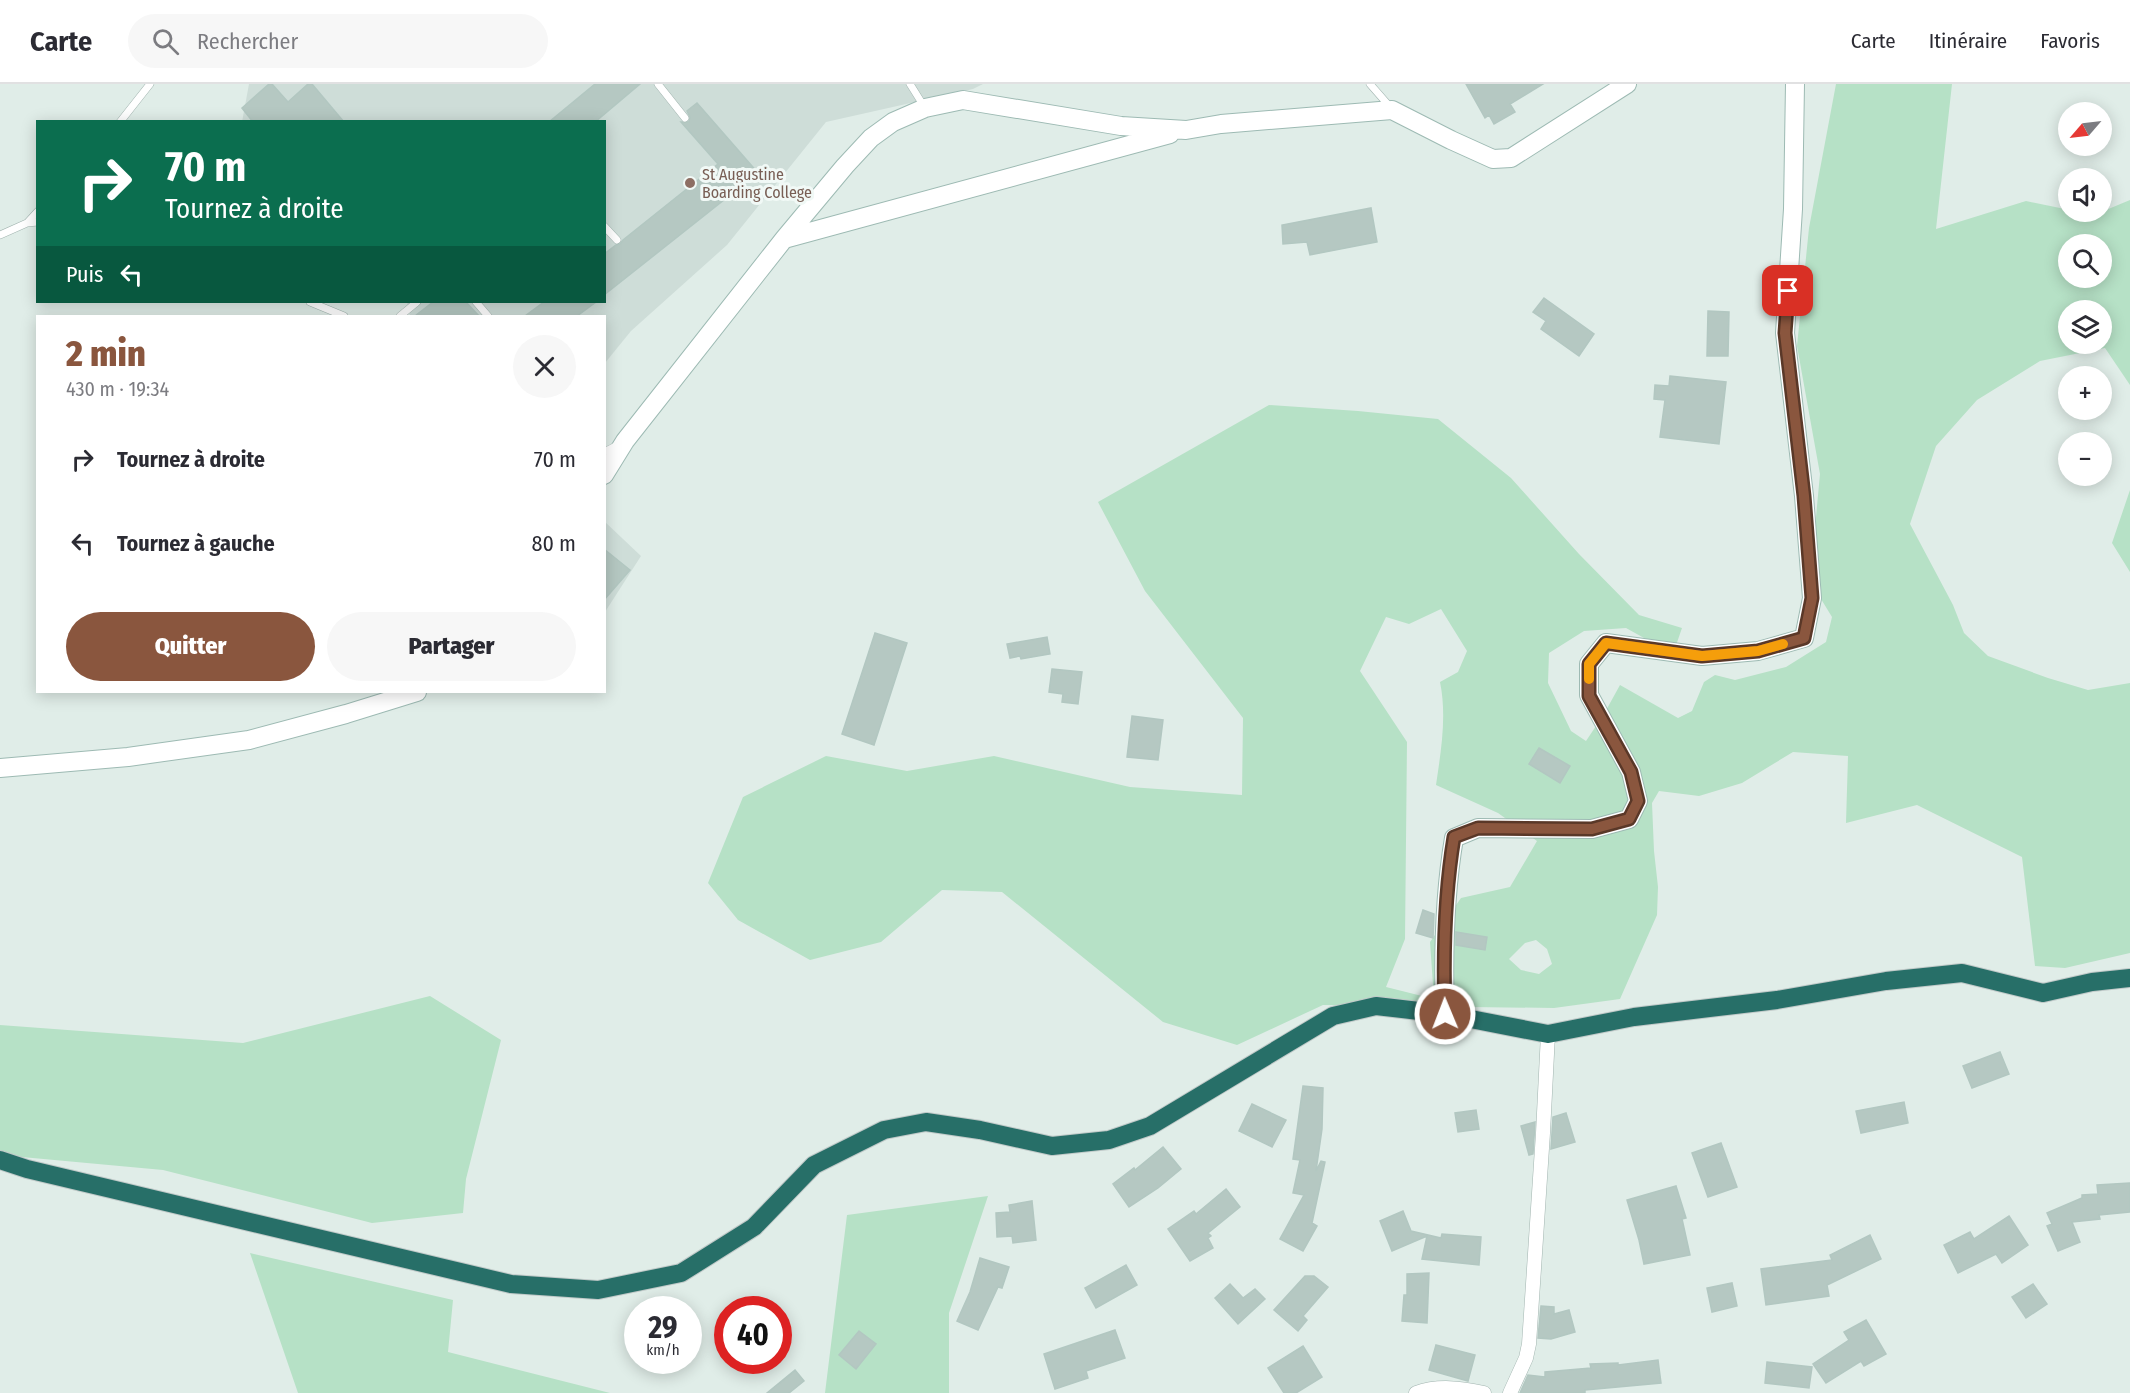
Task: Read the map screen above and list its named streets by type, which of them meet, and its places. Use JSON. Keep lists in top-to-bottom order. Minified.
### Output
{"places":["St Augustine Boarding College"],"north":"bottom left","page":{"header":"Carte","search":"Rechercher","nav":["Carte","Itinéraire","Favoris"],"map_buttons":["+","−"],"turn":["70 m","Tournez à droite"],"then":"Puis","heading":["2 min","430 m · 19:34"],"list":[{"name":"Tournez à droite","value":"70 m"},{"name":"Tournez à gauche","value":"80 m"}],"buttons":["Quitter","Partager"],"speed":"29 km/h","limit":"40"}}
